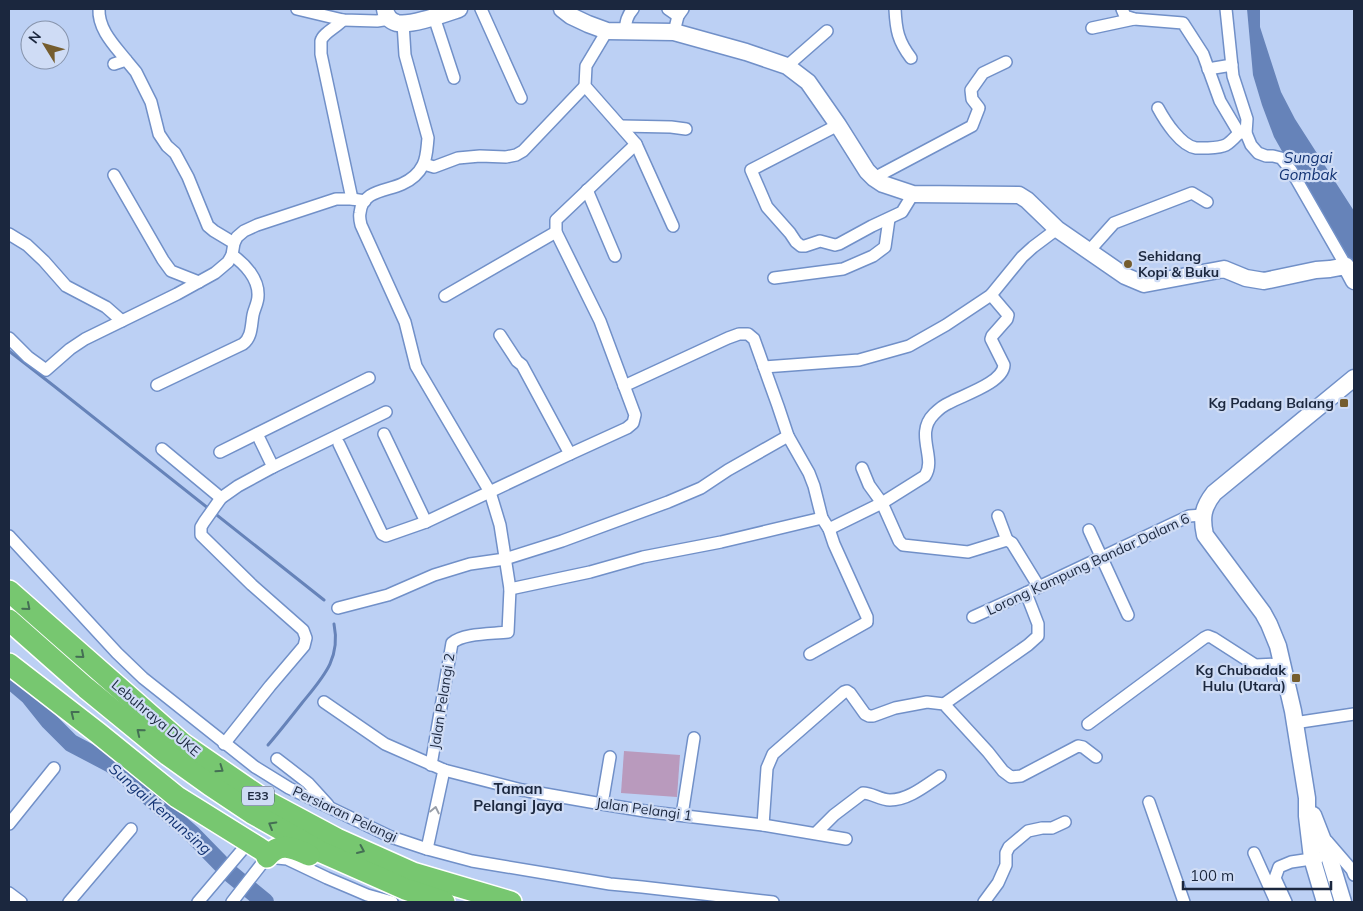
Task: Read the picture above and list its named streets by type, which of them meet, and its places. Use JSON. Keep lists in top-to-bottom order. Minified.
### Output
{"streets":{"highway":["Lebuhraya DUKE","E33"],"street":["Lorong Kampung Bandar Dalam 6","Jalan Pelangi 2","Jalan Pelangi 1","Persiaran Pelangi"]},"crossings":[["Jalan Pelangi 2","Jalan Pelangi 1"]],"districts":["Taman Pelangi Jaya"],"water":["Sungai Gombak","Sungai Kemunsing"],"places":{"other":["Sehidang Kopi & Buku"],"transit":["Kg Padang Balang","Kg Chubadak Hulu (Utara)"]},"scale_bar":"100 m","north":"top left"}
